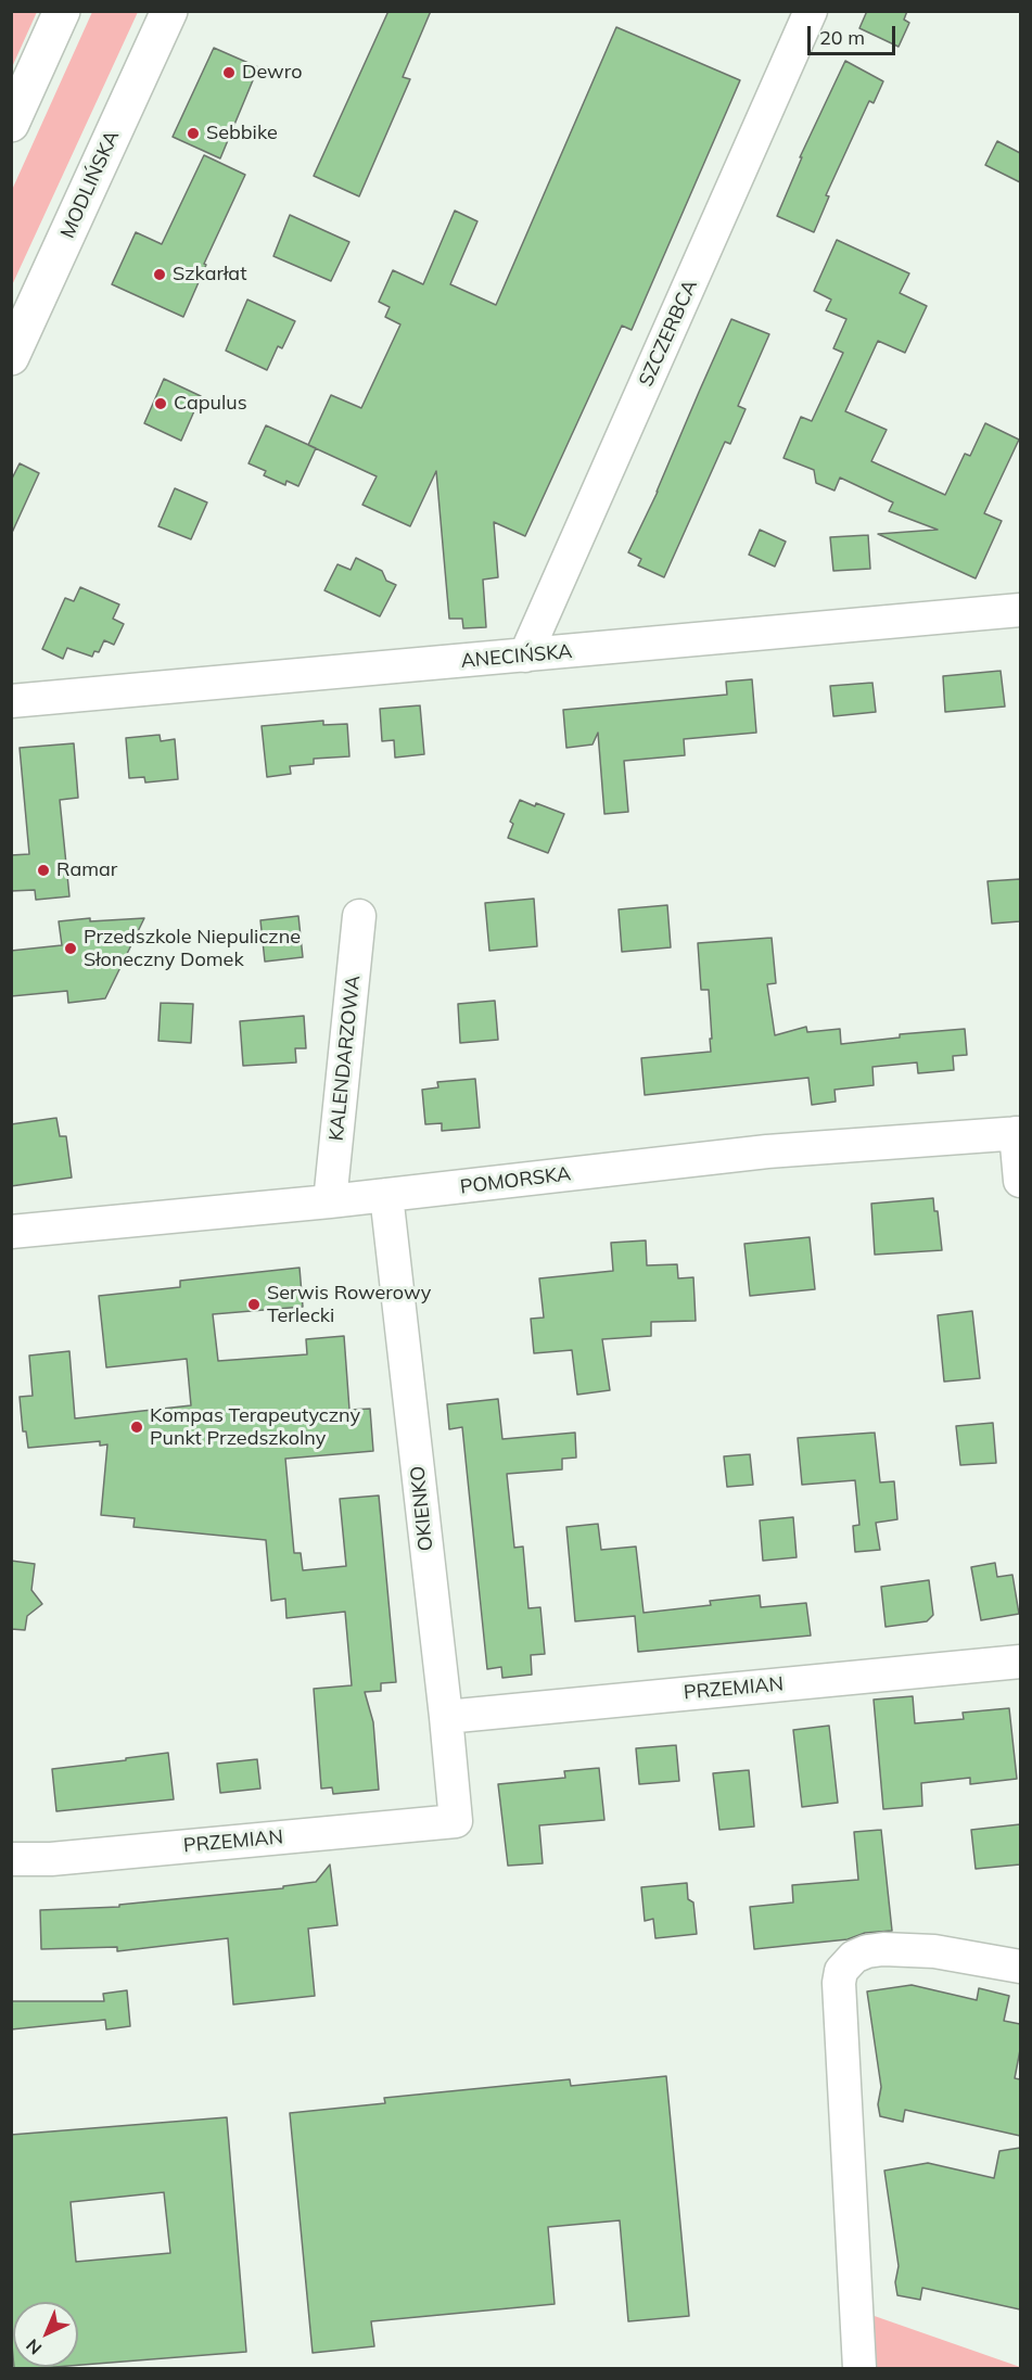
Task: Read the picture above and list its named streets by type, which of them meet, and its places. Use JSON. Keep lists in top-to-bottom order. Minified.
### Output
{"streets":{"main road":["MODLIŃSKA"],"street":["SZCZERBCA","ANECIŃSKA","KALENDARZOWA","POMORSKA","OKIENKO","PRZEMIAN"]},"crossings":[["SZCZERBCA","ANECIŃSKA"],["KALENDARZOWA","POMORSKA"],["POMORSKA","OKIENKO"],["OKIENKO","PRZEMIAN"]],"places":["Dewro","Sebbike","Szkarłat","Capulus","Ramar","Przedszkole Niepuliczne Słoneczny Domek","Serwis Rowerowy Terlecki","Kompas Terapeutyczny Punkt Przedszkolny"],"scale_bar":"20 m","north":"bottom left"}
